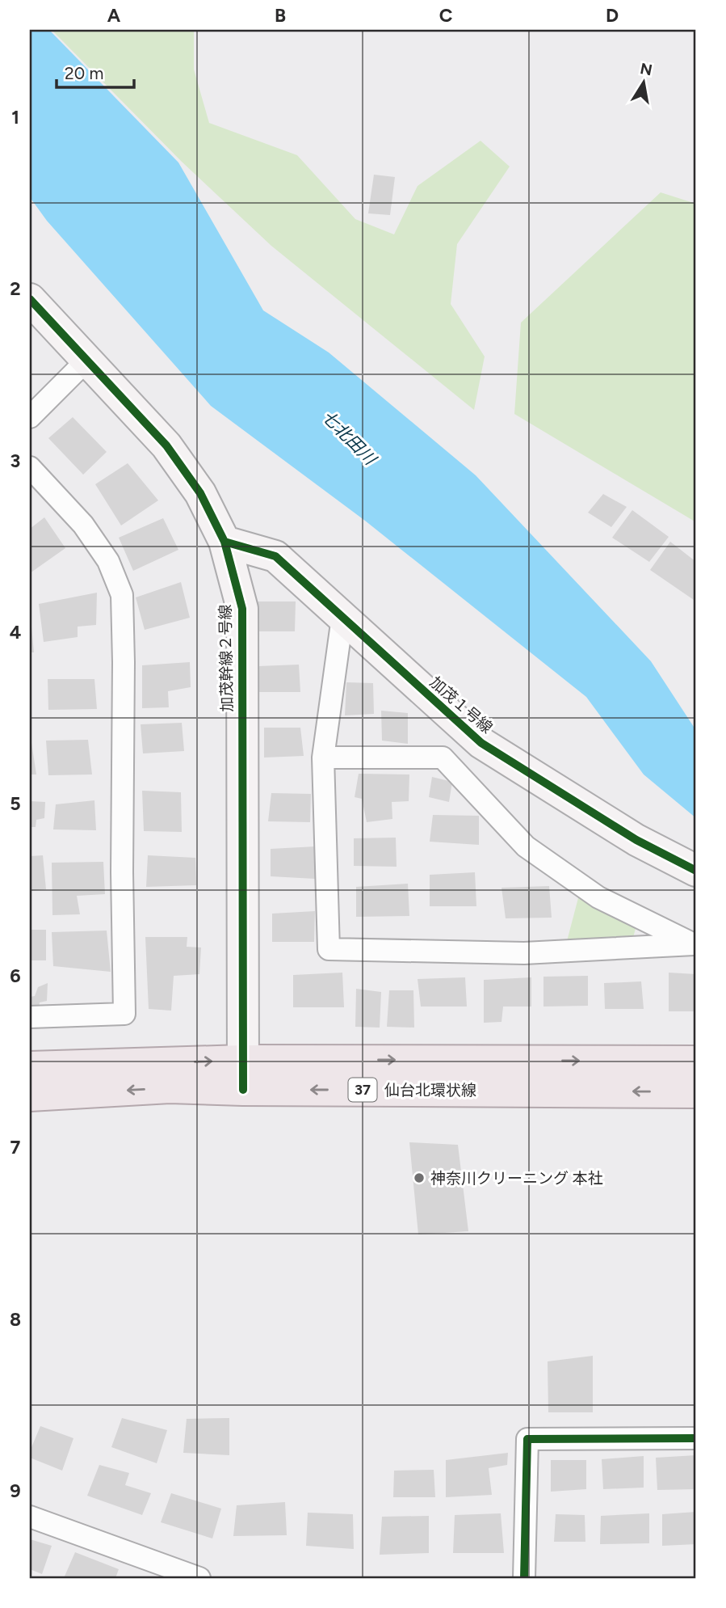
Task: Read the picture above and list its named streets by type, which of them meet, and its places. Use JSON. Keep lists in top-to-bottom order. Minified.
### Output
{"streets":{"main road":["37","仙台北環状線"],"street":["加茂幹線２号線","加茂１号線"]},"crossings":[["加茂幹線２号線","加茂１号線"],["加茂幹線２号線","仙台北環状線"]],"water":["七北田川"],"places":["神奈川クリーニング 本社"],"scale_bar":"20 m","north":"top","grid":{"columns":["A","B","C","D"],"rows":["1","2","3","4","5","6","7","8","9"]}}
